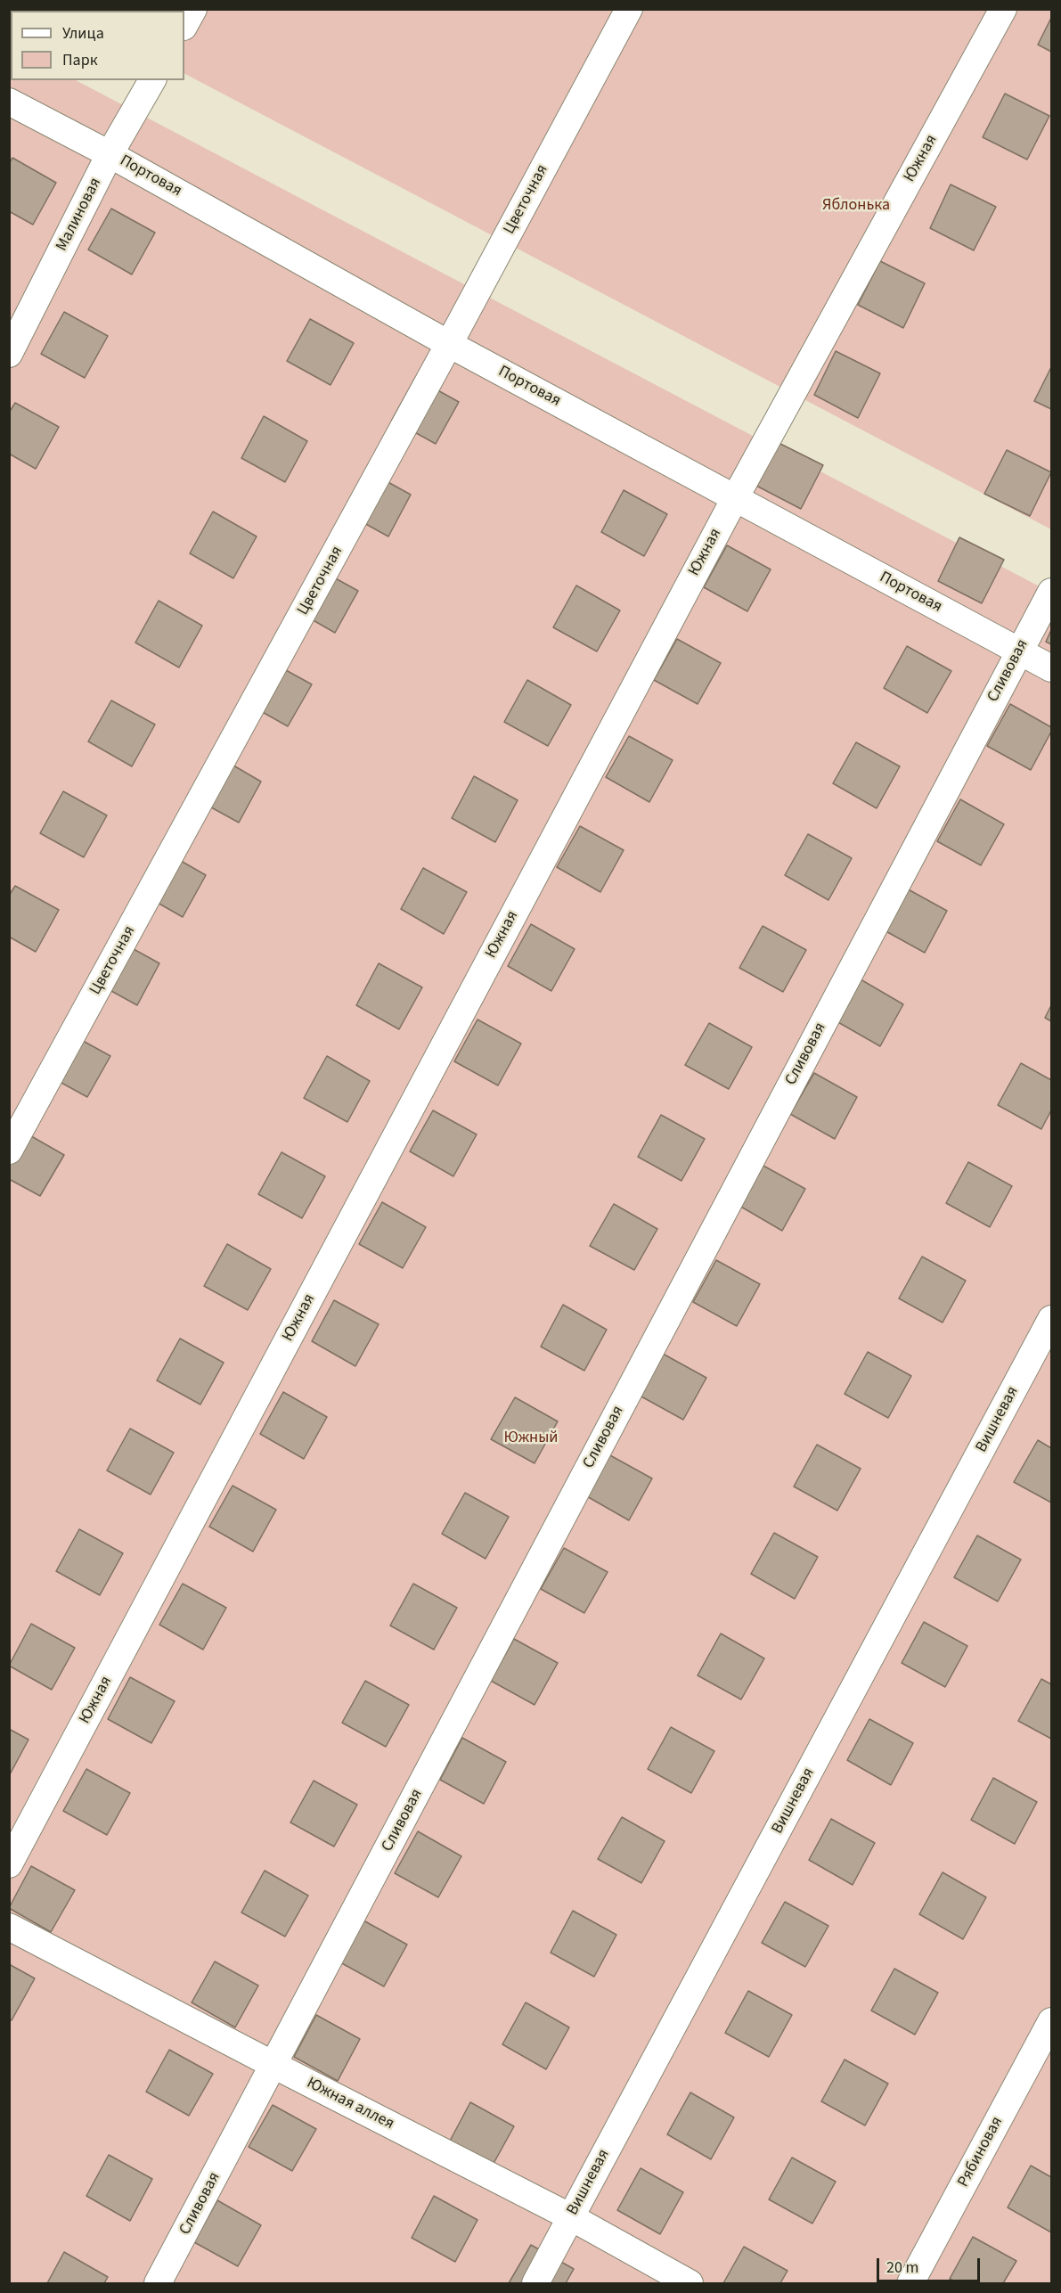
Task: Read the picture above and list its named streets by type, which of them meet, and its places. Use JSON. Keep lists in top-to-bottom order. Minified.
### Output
{"streets":{"street":["Южная","Портовая","Цветочная","Малиновая","Сливовая","Вишневая","Южная аллея","Рябиновая"]},"crossings":[["Южная","Портовая"],["Портовая","Цветочная"],["Портовая","Малиновая"],["Портовая","Сливовая"],["Сливовая","Южная аллея"],["Вишневая","Южная аллея"]],"parks":["Яблонька","Южный"],"legend":["Улица","Парк"],"scale_bar":"20 m"}
